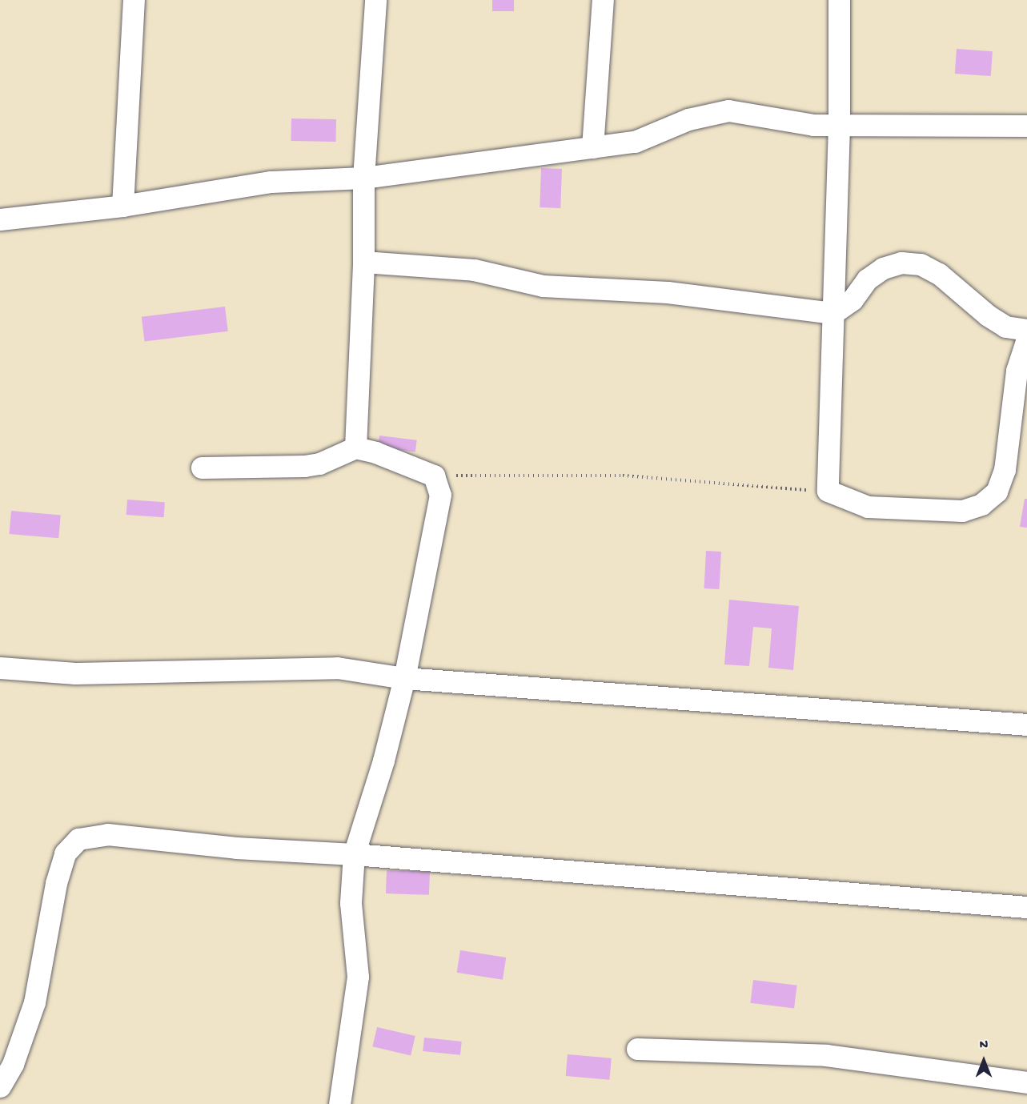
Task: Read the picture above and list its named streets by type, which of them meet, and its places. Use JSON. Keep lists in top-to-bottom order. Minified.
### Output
{"north":"top"}
